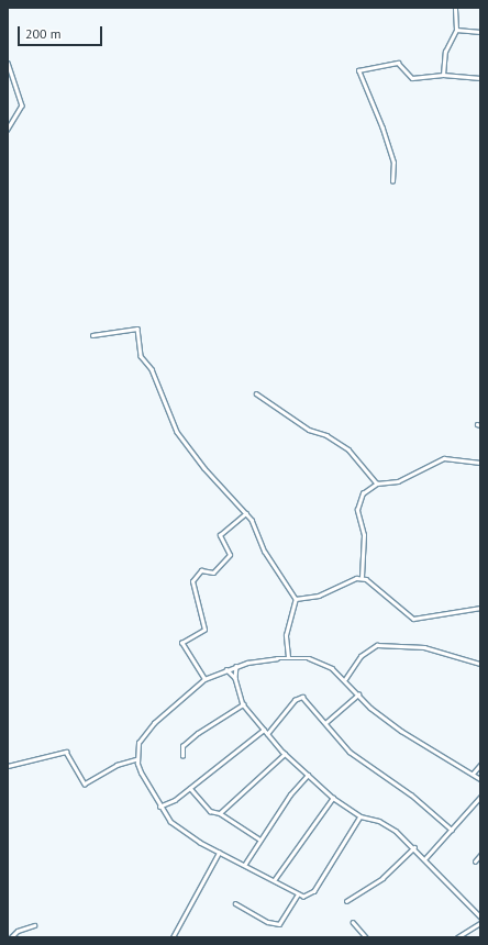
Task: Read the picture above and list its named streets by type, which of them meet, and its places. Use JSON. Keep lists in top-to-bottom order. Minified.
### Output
{"scale_bar":"200 m"}
